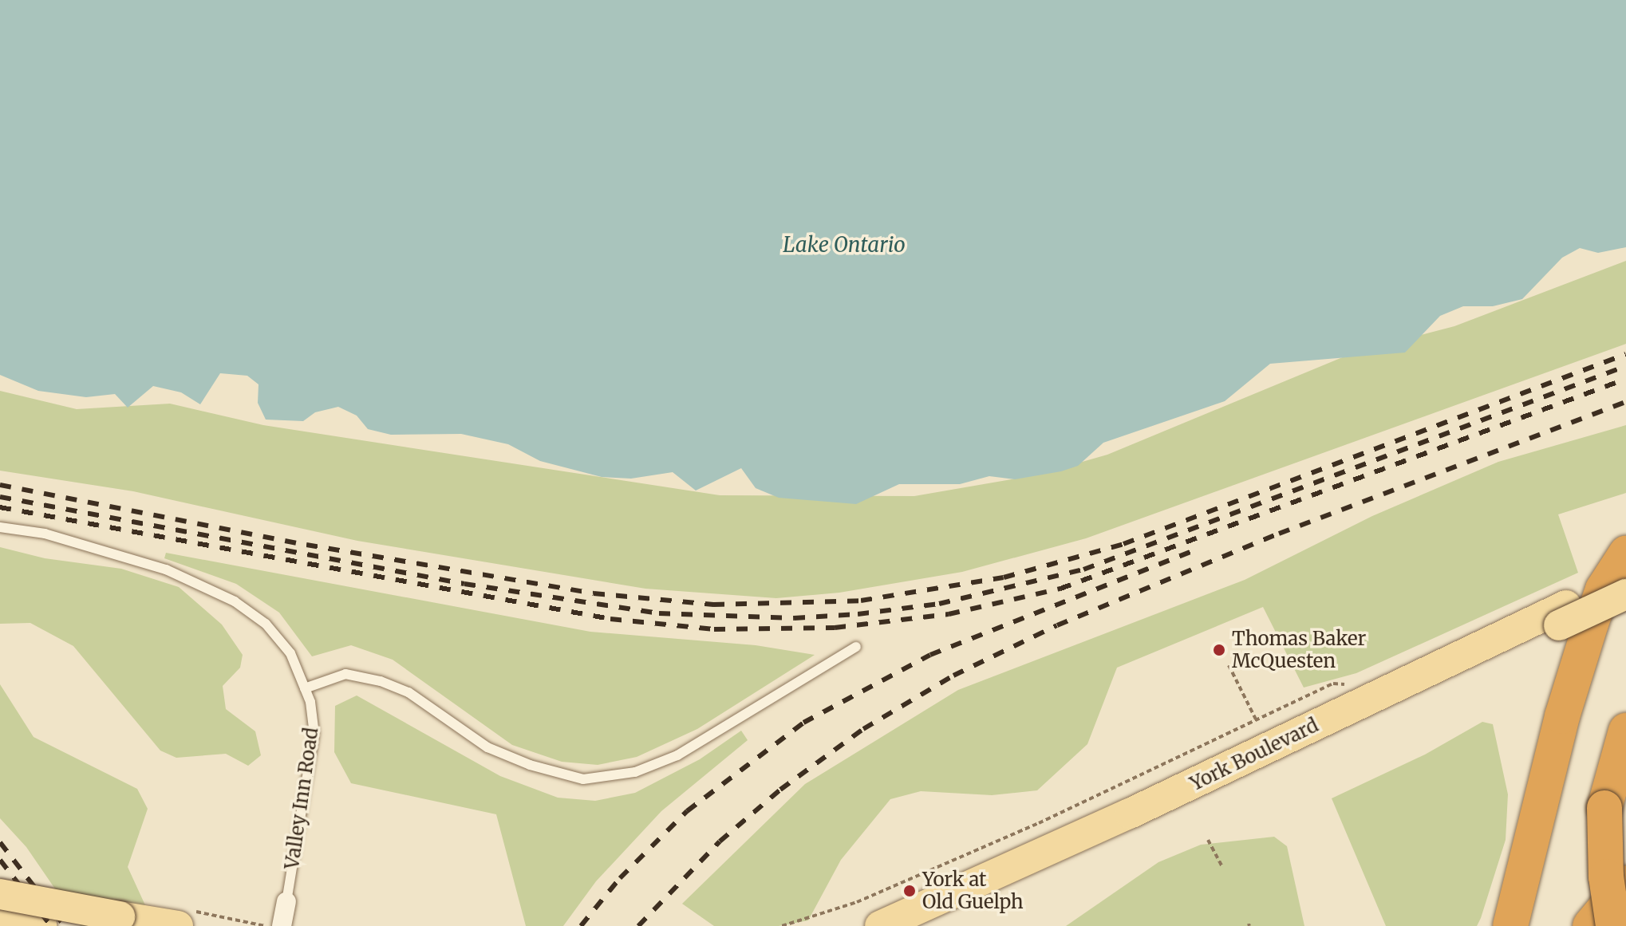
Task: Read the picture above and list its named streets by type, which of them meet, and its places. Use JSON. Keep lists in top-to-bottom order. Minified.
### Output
{"streets":{"main road":["York Boulevard"],"street":["Valley Inn Road"]},"water":["Lake Ontario"],"places":["Thomas Baker McQuesten","York at Old Guelph"]}
